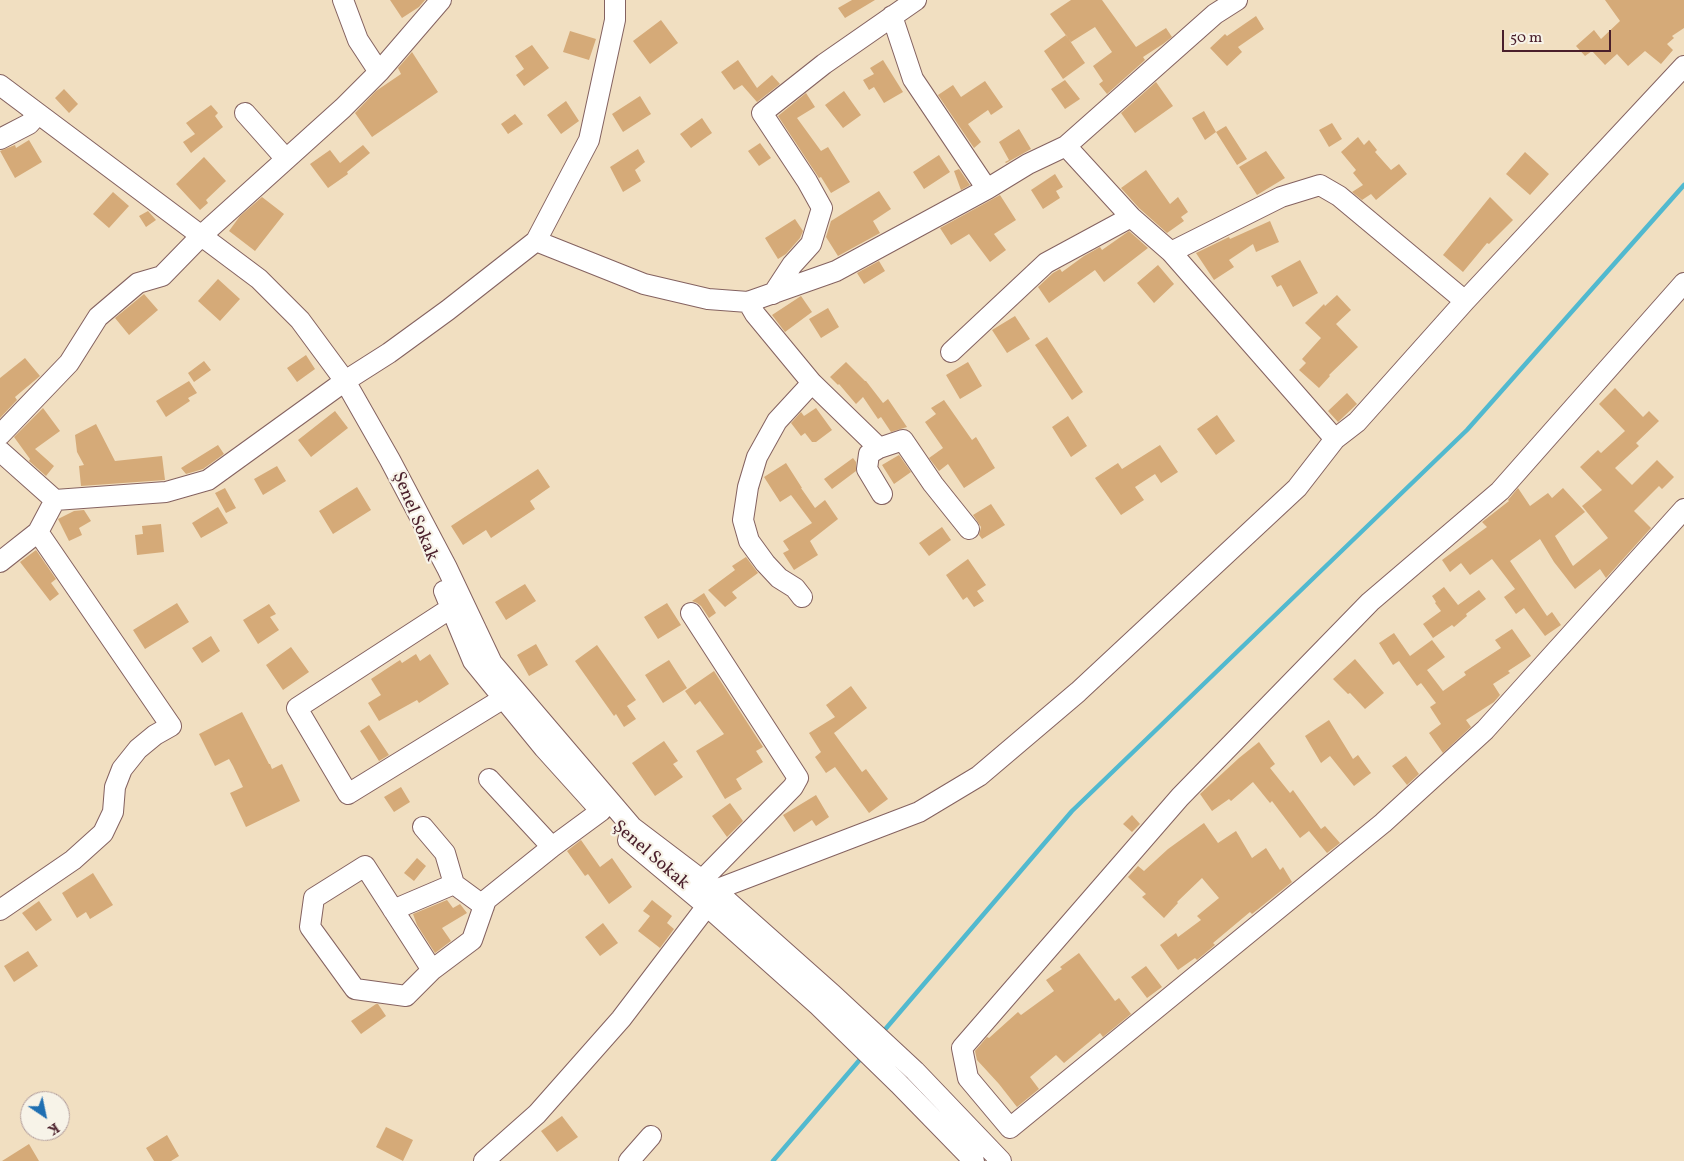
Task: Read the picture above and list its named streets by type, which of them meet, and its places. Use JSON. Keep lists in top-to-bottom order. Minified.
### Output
{"streets":{"street":["Şenel Sokak"]},"scale_bar":"50 m","north":"bottom right"}
